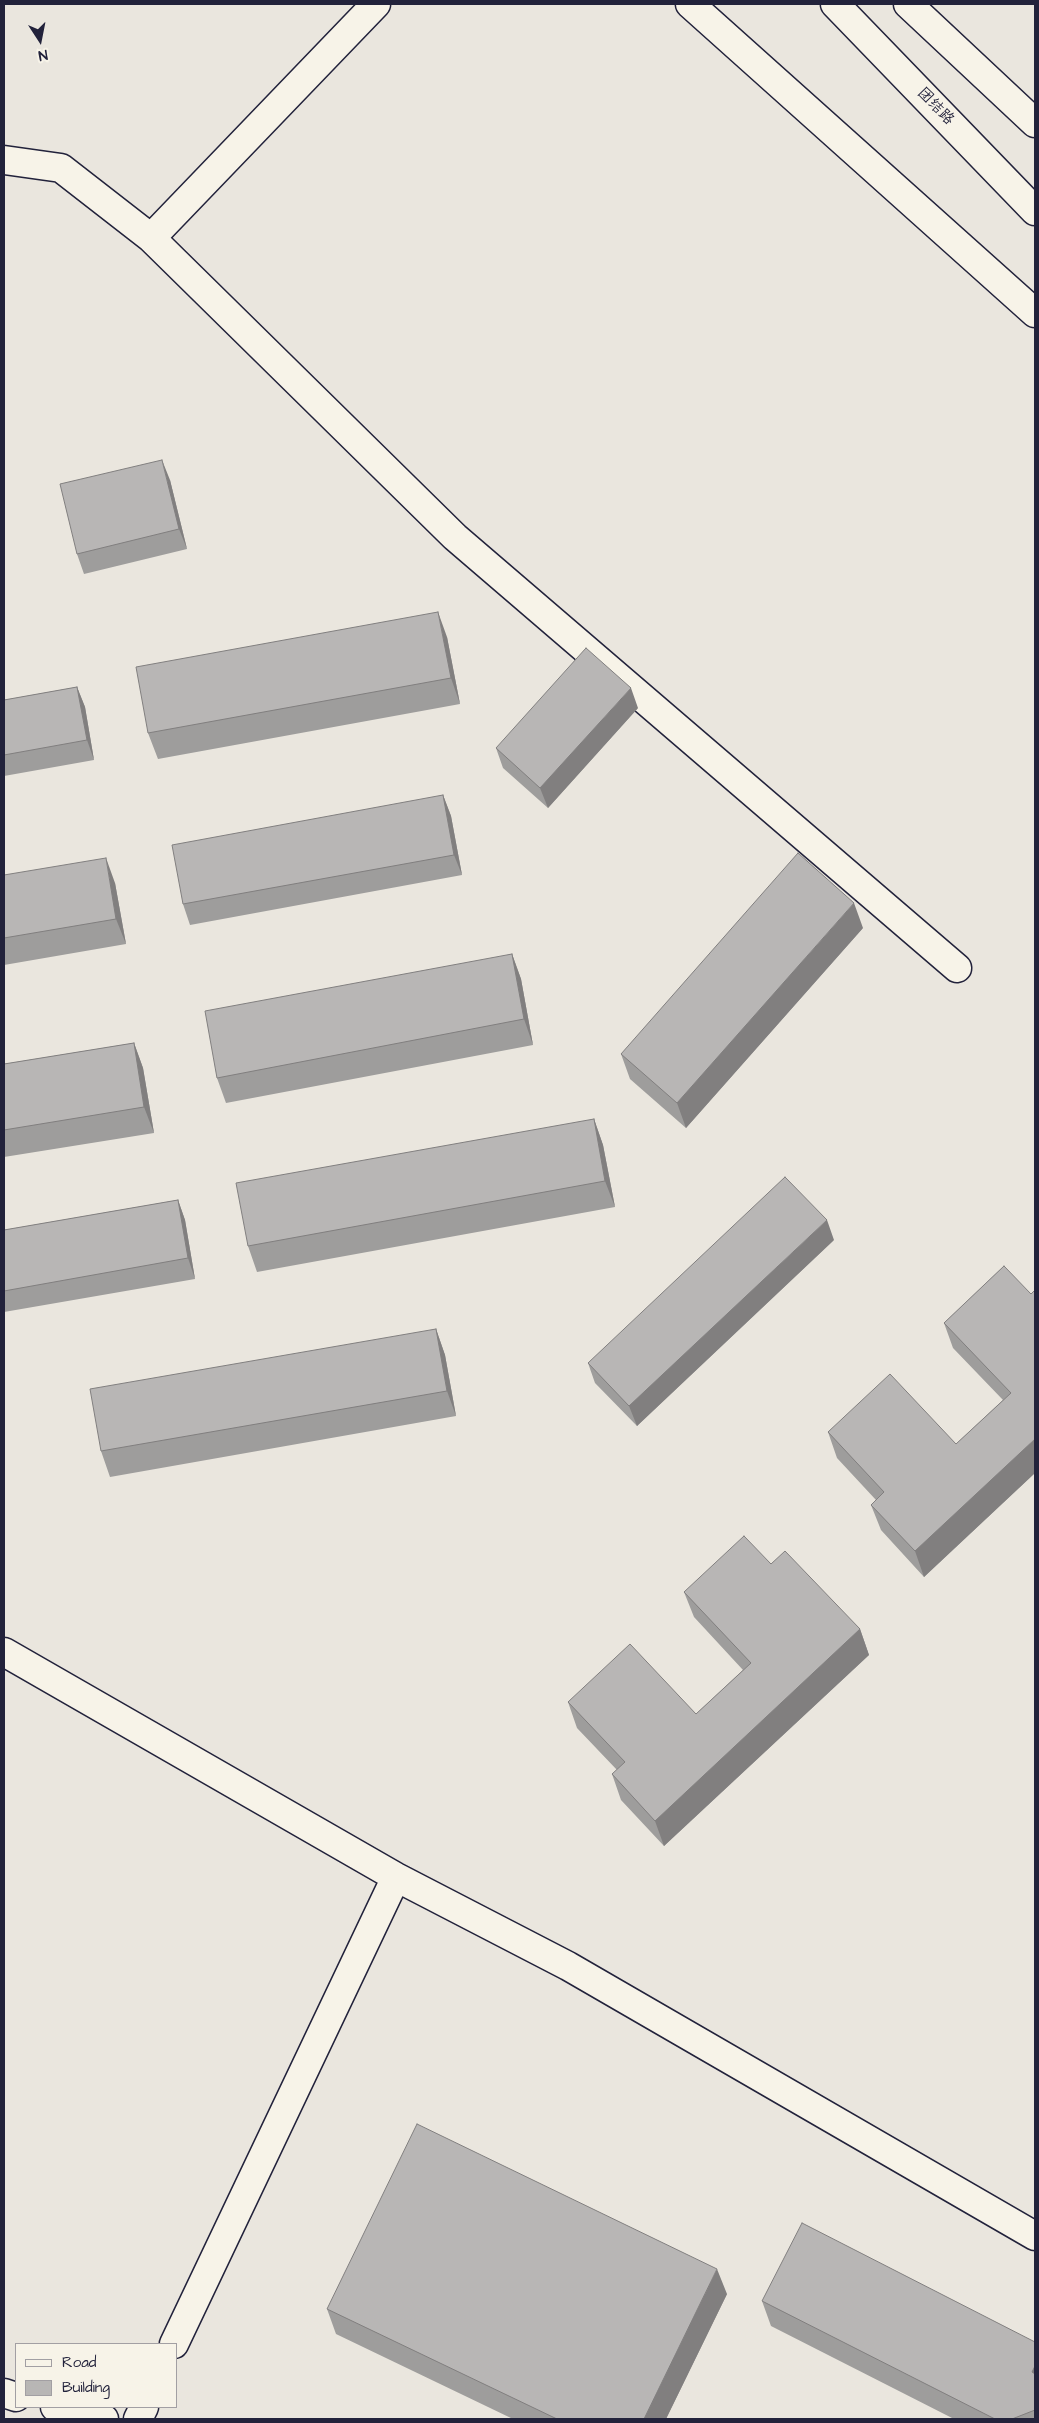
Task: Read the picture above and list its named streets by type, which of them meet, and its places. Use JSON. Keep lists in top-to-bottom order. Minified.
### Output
{"streets":{"street":["团结路"]},"legend":["Road","Building"],"north":"bottom"}
